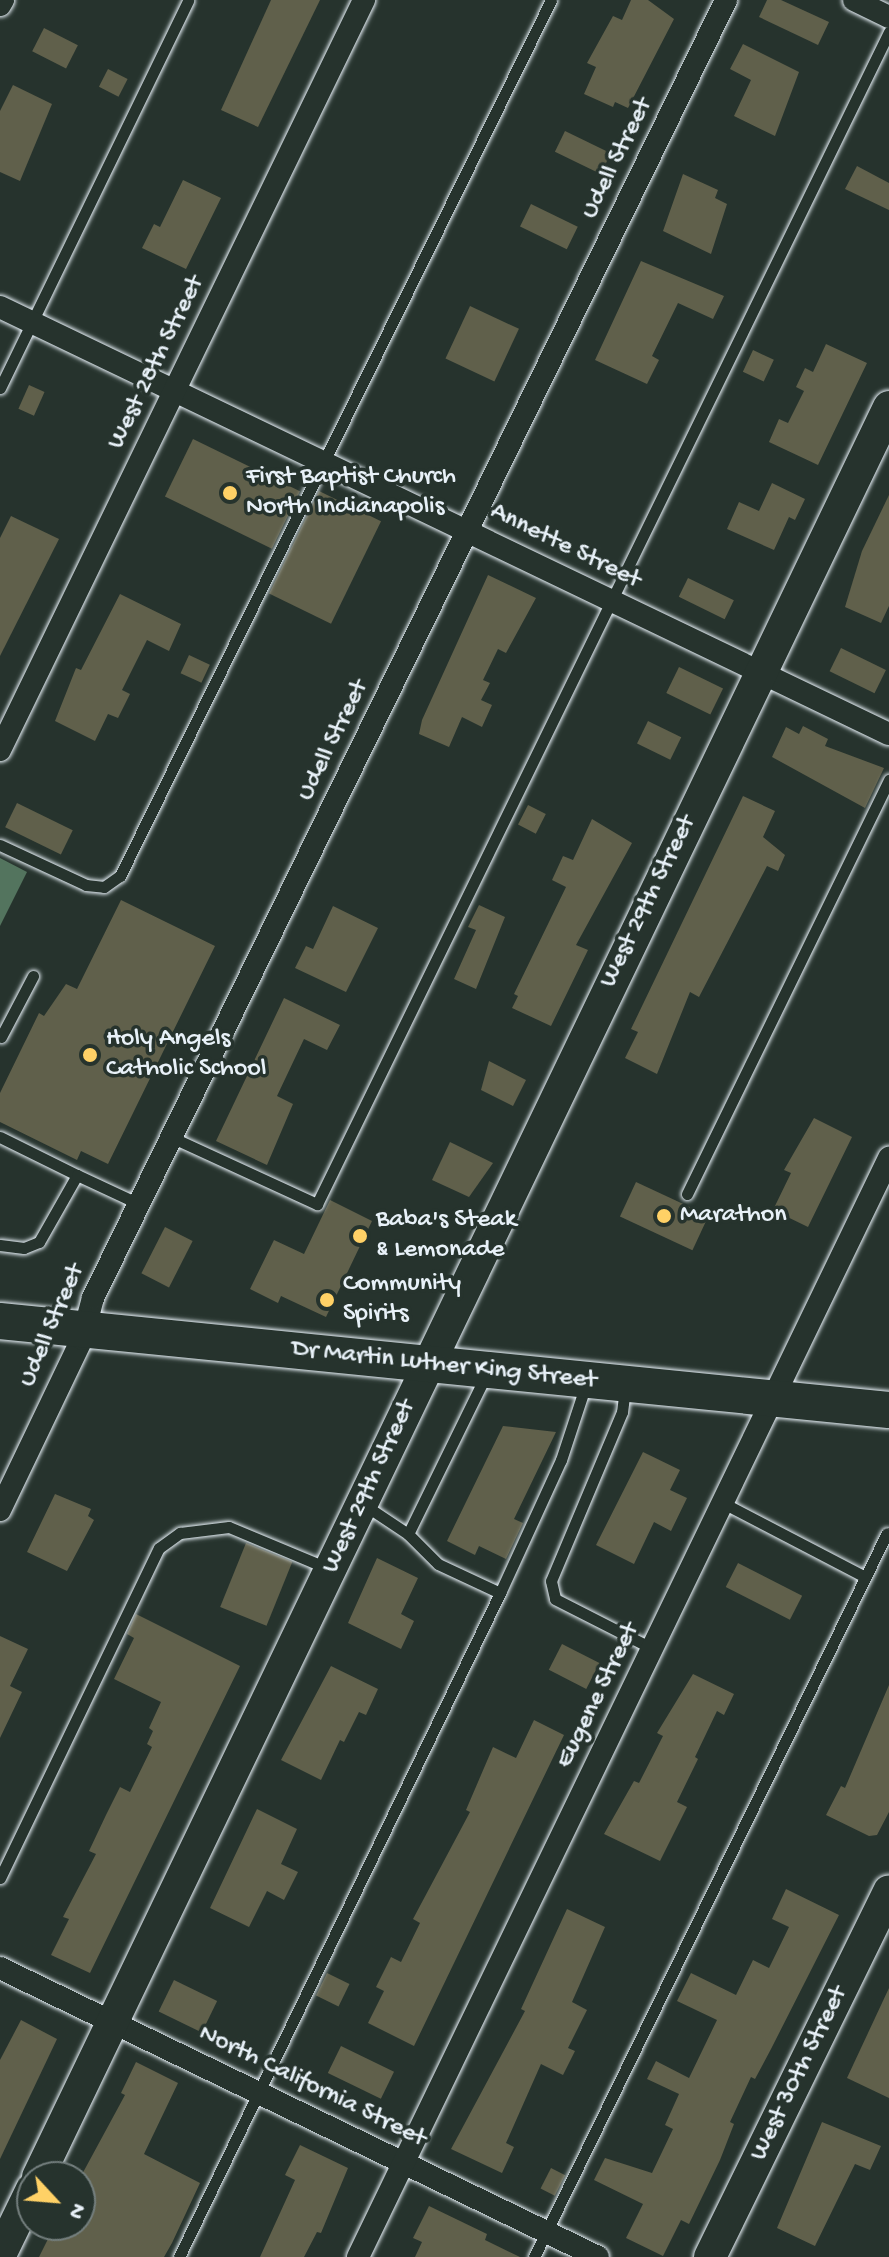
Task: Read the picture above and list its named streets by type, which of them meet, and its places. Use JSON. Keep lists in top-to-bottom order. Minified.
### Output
{"streets":{"main road":["West 29th Street","Dr Martin Luther King Street","West 30th Street"],"street":["Udell Street","West 28th Street","Annette Street","Eugene Street","North California Street"]},"crossings":[["Udell Street","Annette Street"],["Udell Street","Dr Martin Luther King Street"],["West 28th Street","Annette Street"],["Annette Street","West 29th Street"],["West 29th Street","Dr Martin Luther King Street"],["West 29th Street","North California Street"],["Dr Martin Luther King Street","Eugene Street"],["Eugene Street","North California Street"]],"places":["First Baptist Church North Indianapolis","Holy Angels Catholic School","Marathon","Baba's Steak & Lemonade","Community Spirits"],"north":"bottom right"}
